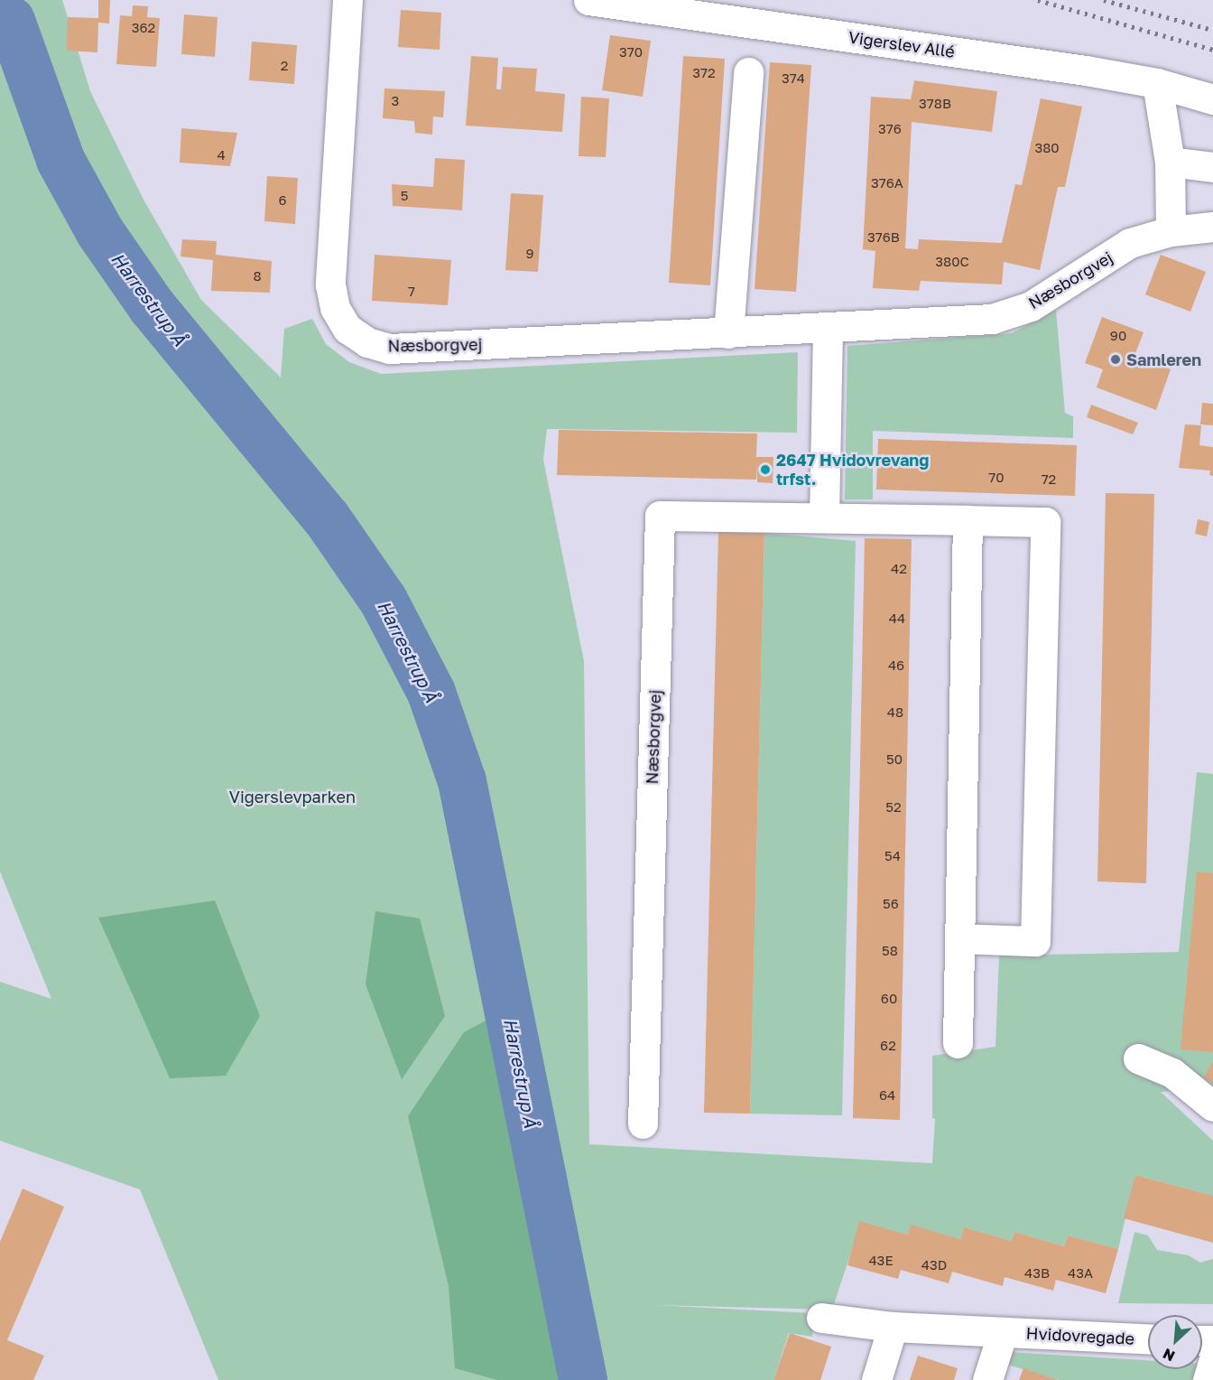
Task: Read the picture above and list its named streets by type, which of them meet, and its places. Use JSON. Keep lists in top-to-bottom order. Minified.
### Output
{"streets":{"street":["Vigerslev Allé","Næsborgvej","Hvidovregade"]},"water":["Harrestrup Å"],"parks":["Vigerslevparken"],"places":["Samleren","2647 Hvidovrevang trfst."],"house_numbers":["362","370","2","372","374","3","378B","376","380","4","376A","5","6","376B","9","380C","8","7","90","70","72","42","44","46","48","50","52","54","56","58","60","62","64","43E","43D","43B","43A"],"north":"bottom left"}
